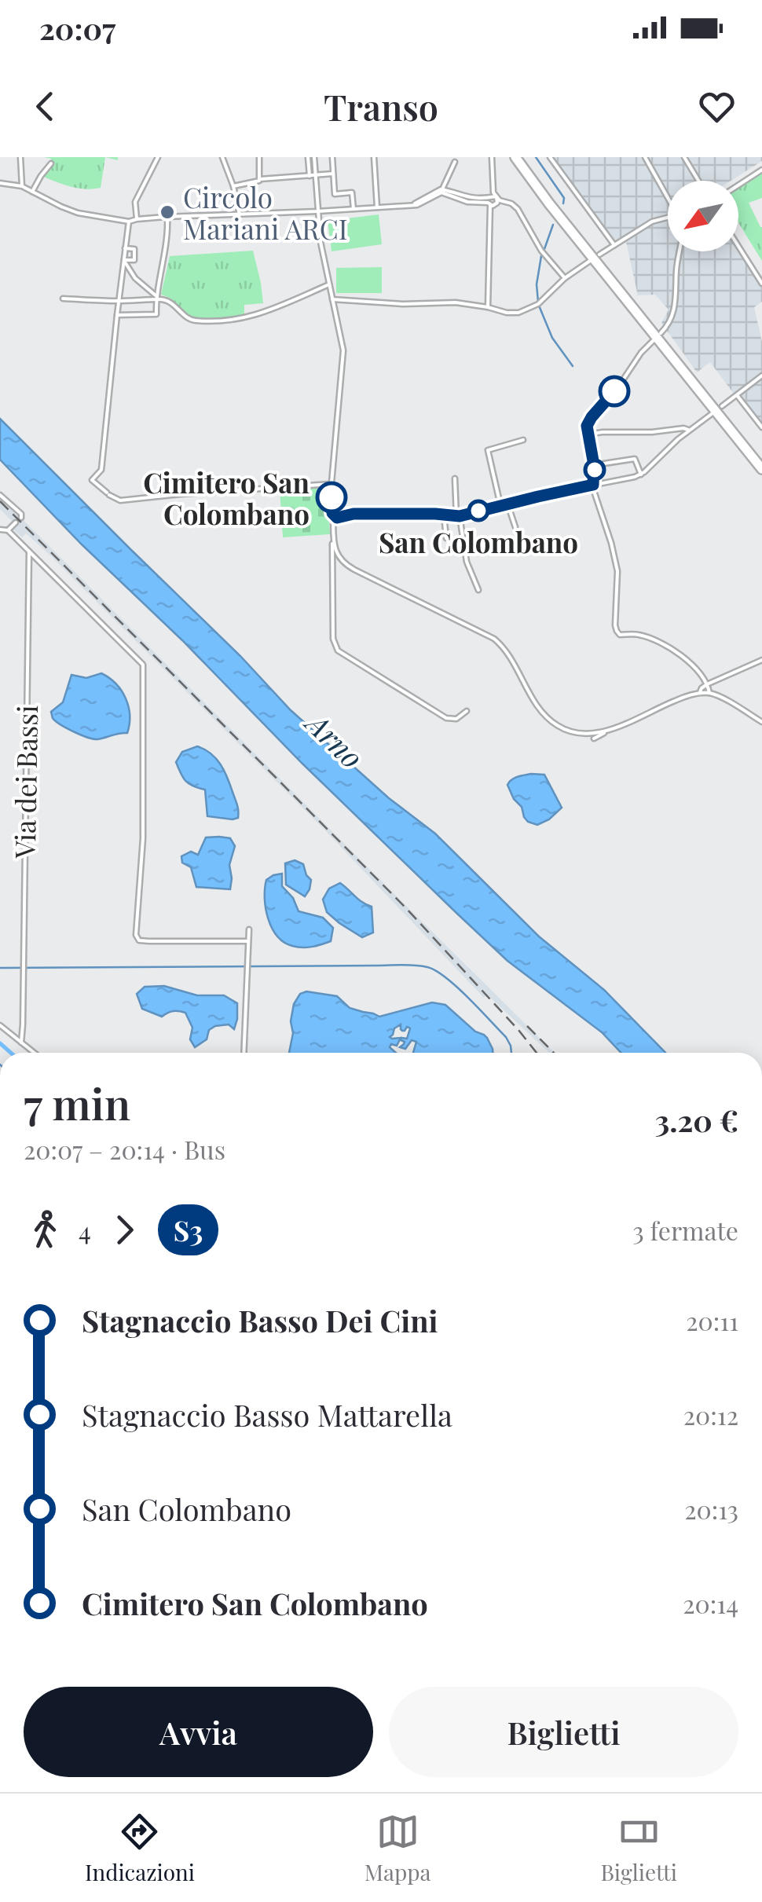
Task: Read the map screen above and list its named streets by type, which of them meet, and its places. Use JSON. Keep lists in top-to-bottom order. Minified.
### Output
{"streets":{"street":["Via dei Bassi"]},"water":["Arno"],"places":["Circolo Mariani ARCI","Cimitero San Colombano","San Colombano"],"lines":["bus line S3"],"north":"bottom left","page":{"status":"20:07","header":"Transo","heading":["7 min","20:07 – 20:14 · Bus","3.20 €"],"legs":["4","S3","3 fermate"],"list":[{"name":"Stagnaccio Basso Dei Cini","value":"20:11"},{"name":"Stagnaccio Basso Mattarella","value":"20:12"},{"name":"San Colombano","value":"20:13"},{"name":"Cimitero San Colombano","value":"20:14"}],"buttons":["Avvia","Biglietti"],"tabs":["Indicazioni","Mappa","Biglietti"]}}
